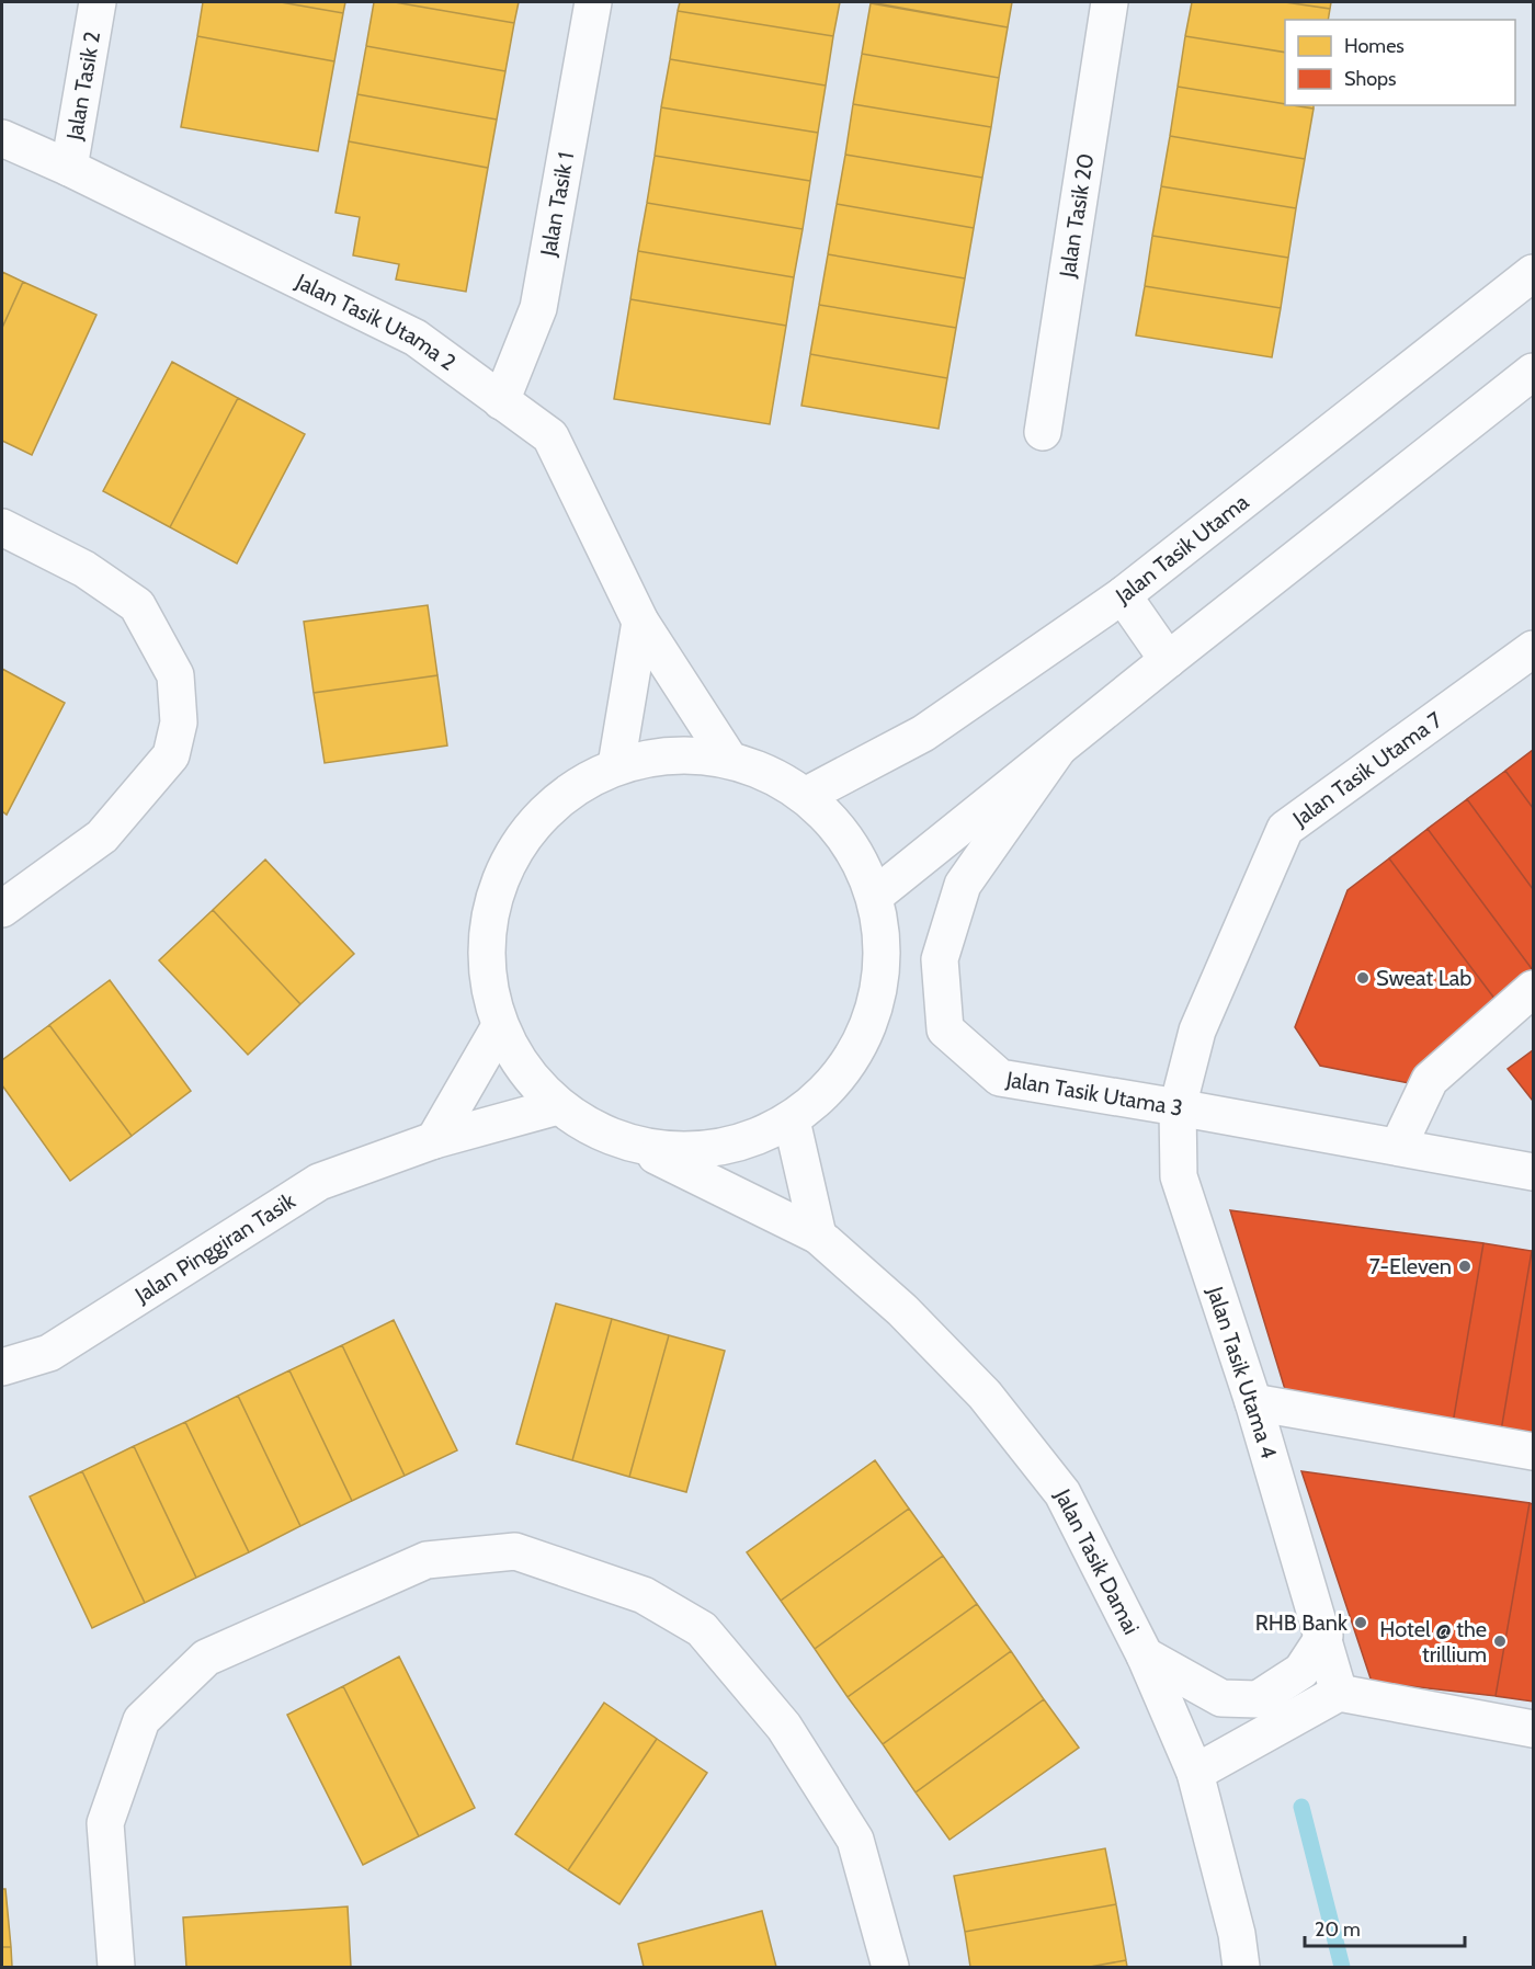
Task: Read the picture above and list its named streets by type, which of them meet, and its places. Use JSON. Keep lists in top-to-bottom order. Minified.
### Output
{"streets":{"street":["Jalan Tasik 2","Jalan Tasik 1","Jalan Tasik 20","Jalan Tasik Utama 2","Jalan Tasik Utama","Jalan Tasik Utama 7","Jalan Tasik Utama 3","Jalan Pinggiran Tasik","Jalan Tasik Utama 4","Jalan Tasik Damai"]},"crossings":[["Jalan Tasik 2","Jalan Tasik Utama 2"],["Jalan Tasik 1","Jalan Tasik Utama 2"],["Jalan Tasik Utama 7","Jalan Tasik Utama 3"],["Jalan Tasik Utama 7","Jalan Tasik Utama 4"],["Jalan Tasik Utama 3","Jalan Tasik Utama 4"]],"places":["Sweat Lab","7-Eleven","RHB Bank","Hotel @ the trillium"],"legend":["Homes","Shops"],"scale_bar":"20 m"}
